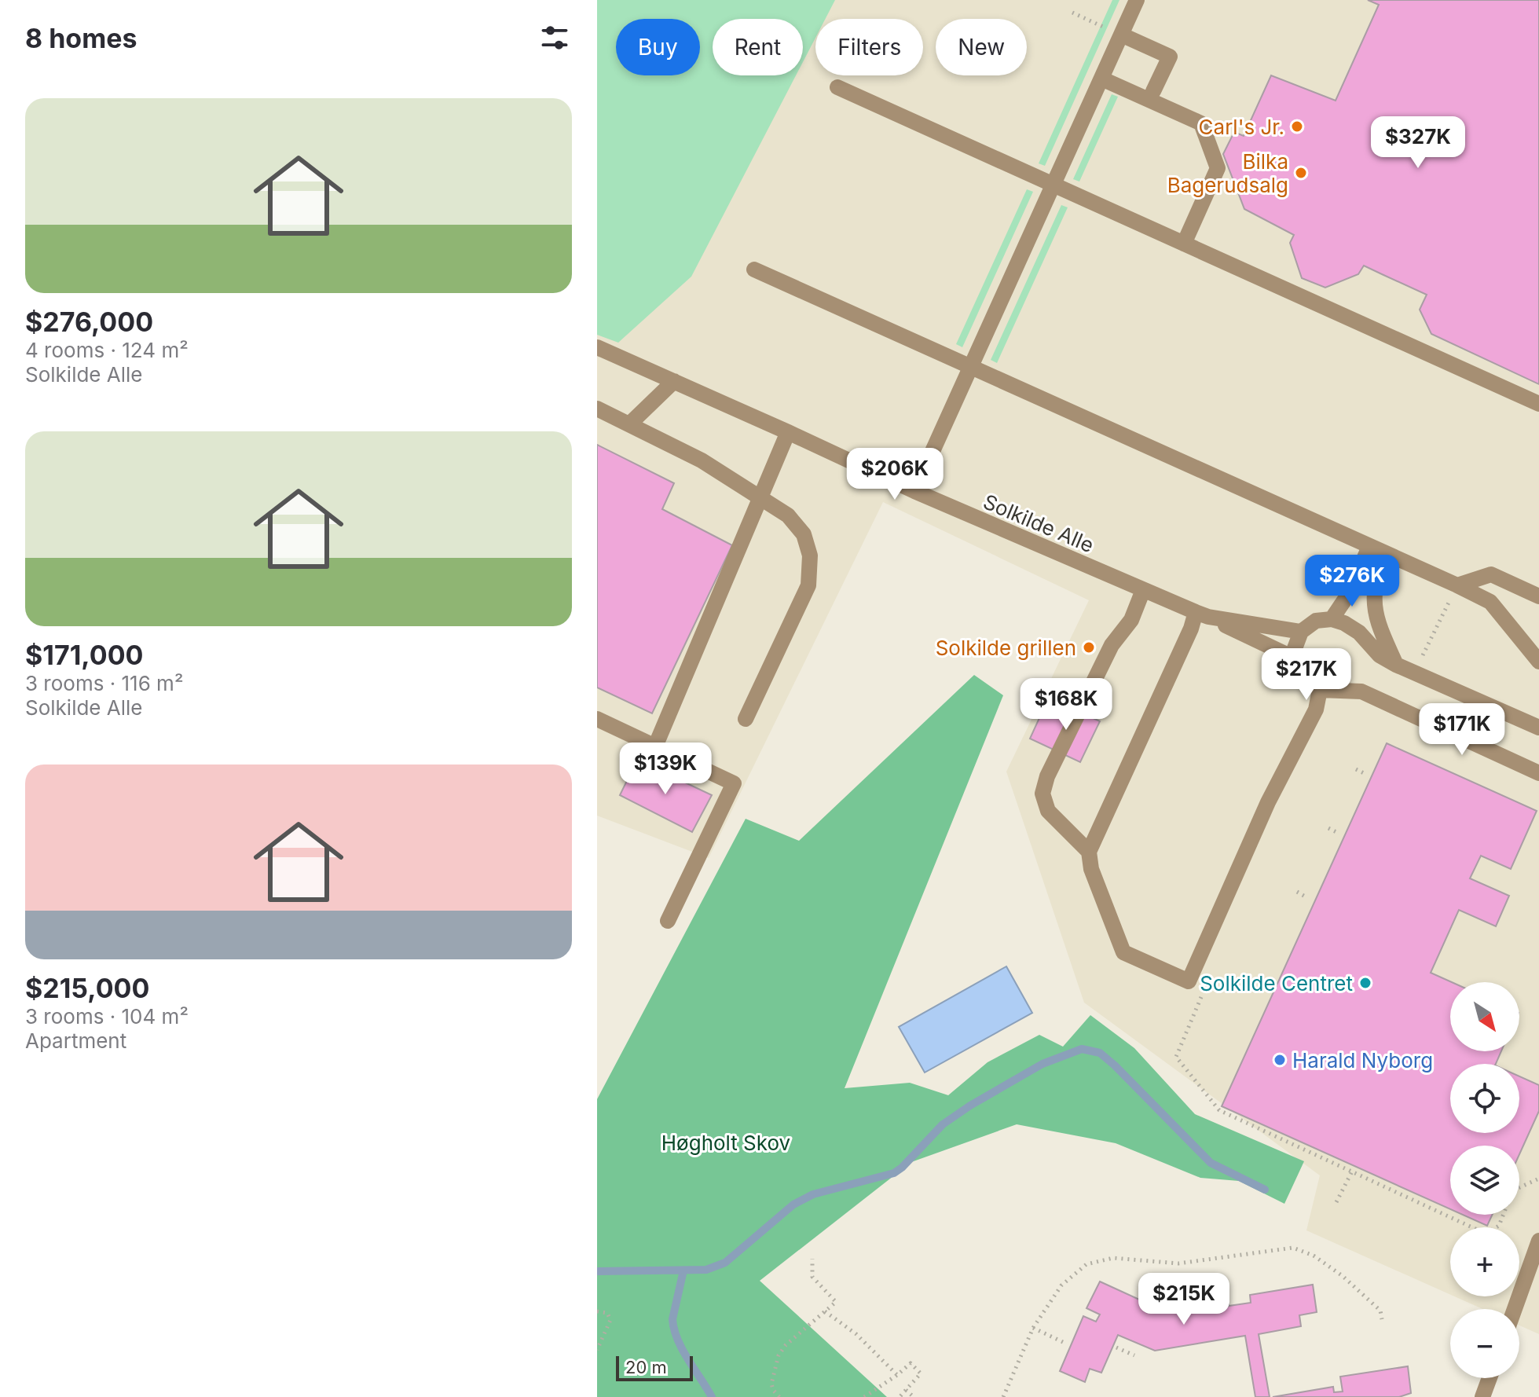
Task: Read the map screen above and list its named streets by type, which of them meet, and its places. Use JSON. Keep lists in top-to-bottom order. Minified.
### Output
{"streets":{"street":["Solkilde Alle"]},"parks":["Høgholt Skov"],"places":["Carl's Jr.","Bilka Bagerudsalg","Solkilde grillen","Solkilde Centret","Harald Nyborg"],"scale_bar":"20 m","north":"bottom right","page":{"heading":"8 homes","chip":["Buy","Rent","Filters","New"],"list":[{"name":"$276,000","note":"4 rooms · 124 m² · Solkilde Alle"},{"name":"$171,000","note":"3 rooms · 116 m² · Solkilde Alle"},{"name":"$215,000","note":"3 rooms · 104 m² · Apartment"}],"price":["$327K","$206K","$276K","$217K","$168K","$171K","$139K","$215K"],"map_buttons":["+","−"],"scale":"20 m"}}
